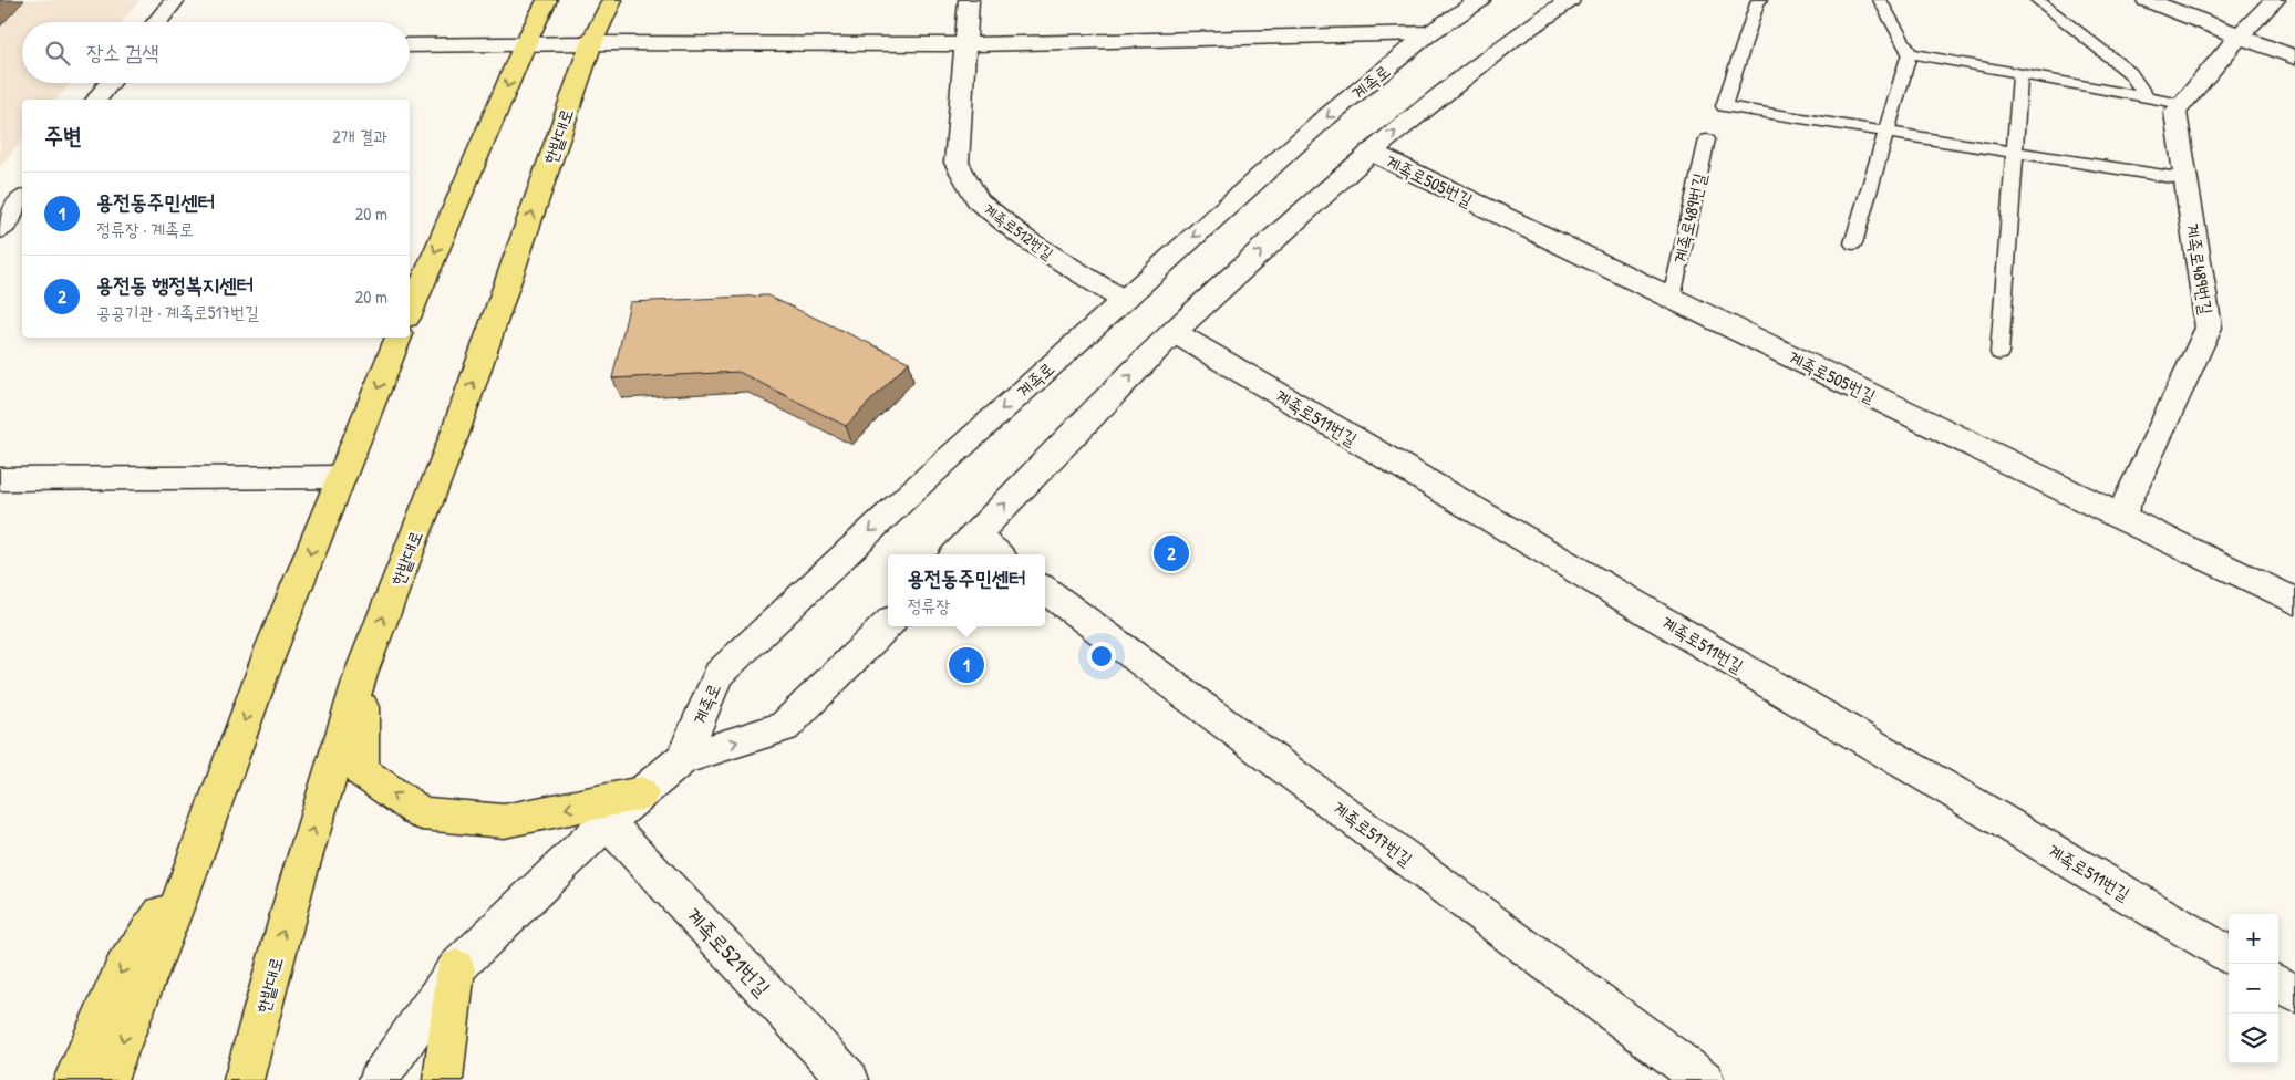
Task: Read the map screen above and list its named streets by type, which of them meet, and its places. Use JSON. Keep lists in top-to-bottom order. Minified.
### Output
{"streets":{"main road":["한밭대로"],"street":["계족로","계족로505번길","계족로489번길","계족로512번길","계족로511번길","계족로517번길","계족로521번길"]},"crossings":[["계족로","계족로512번길"],["계족로","계족로521번길"],["계족로505번길","계족로489번길"]],"page":{"search":"장소 검색","heading":["주변","2개 결과"],"list":[{"mark":"1","name":"용전동주민센터","note":"정류장 · 계족로","value":"20 m"},{"mark":"2","name":"용전동 행정복지센터","note":"공공기관 · 계족로517번길","value":"20 m"}],"pins":["2","1"],"popup":["용전동주민센터","정류장"],"map_buttons":["+","−"]}}
